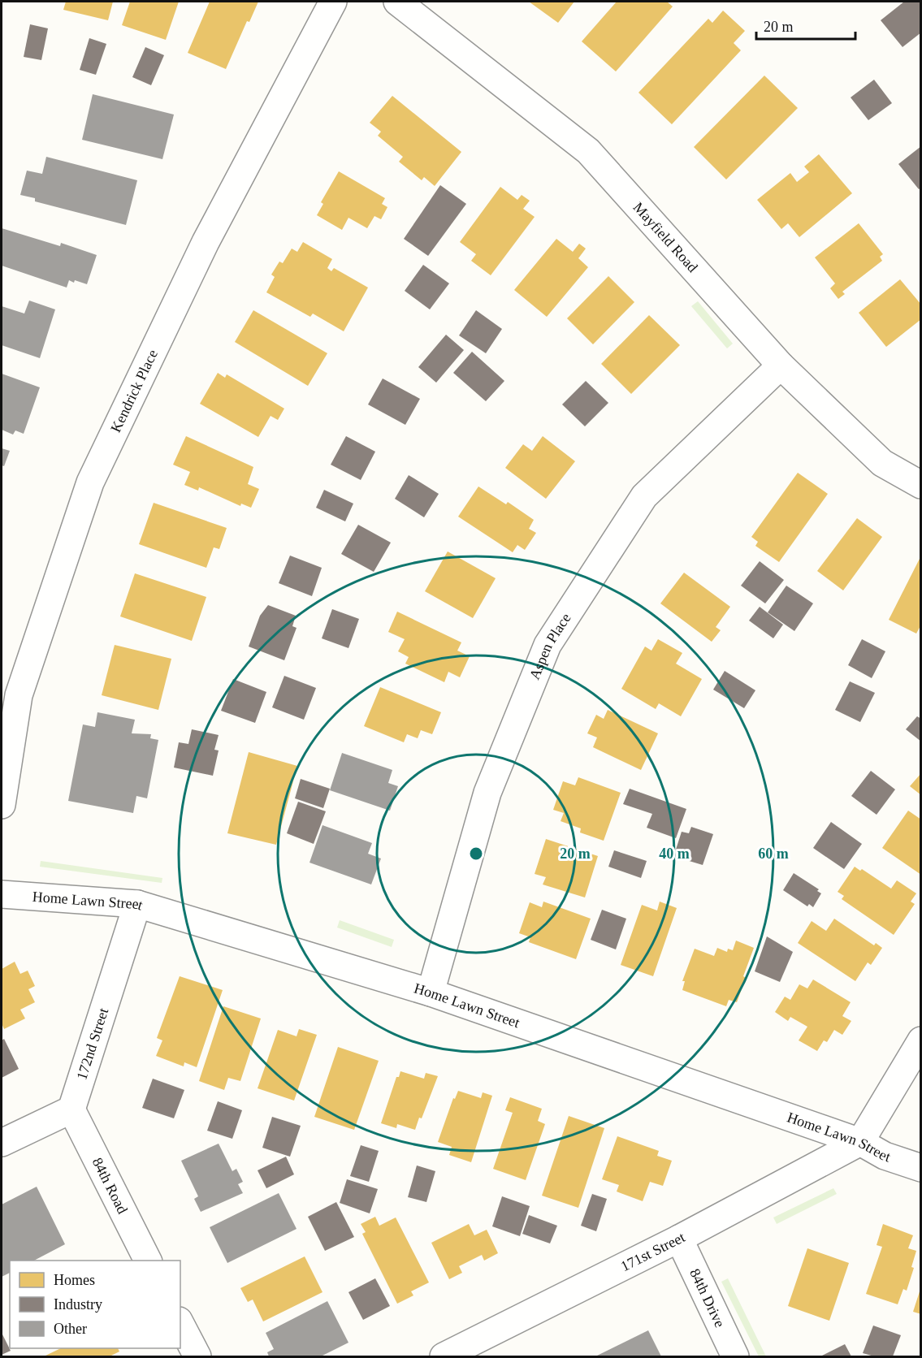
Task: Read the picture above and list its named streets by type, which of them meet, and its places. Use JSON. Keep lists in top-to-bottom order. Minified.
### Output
{"streets":{"street":["Mayfield Road","Kendrick Place","Aspen Place","Home Lawn Street","172nd Street","84th Road","171st Street","84th Drive"]},"crossings":[["Mayfield Road","Aspen Place"],["Aspen Place","Home Lawn Street"],["Home Lawn Street","172nd Street"],["Home Lawn Street","171st Street"],["172nd Street","84th Road"],["171st Street","84th Drive"]],"legend":["Homes","Industry","Other"],"scale_bar":"20 m","rings":["20 m","40 m","60 m"]}
